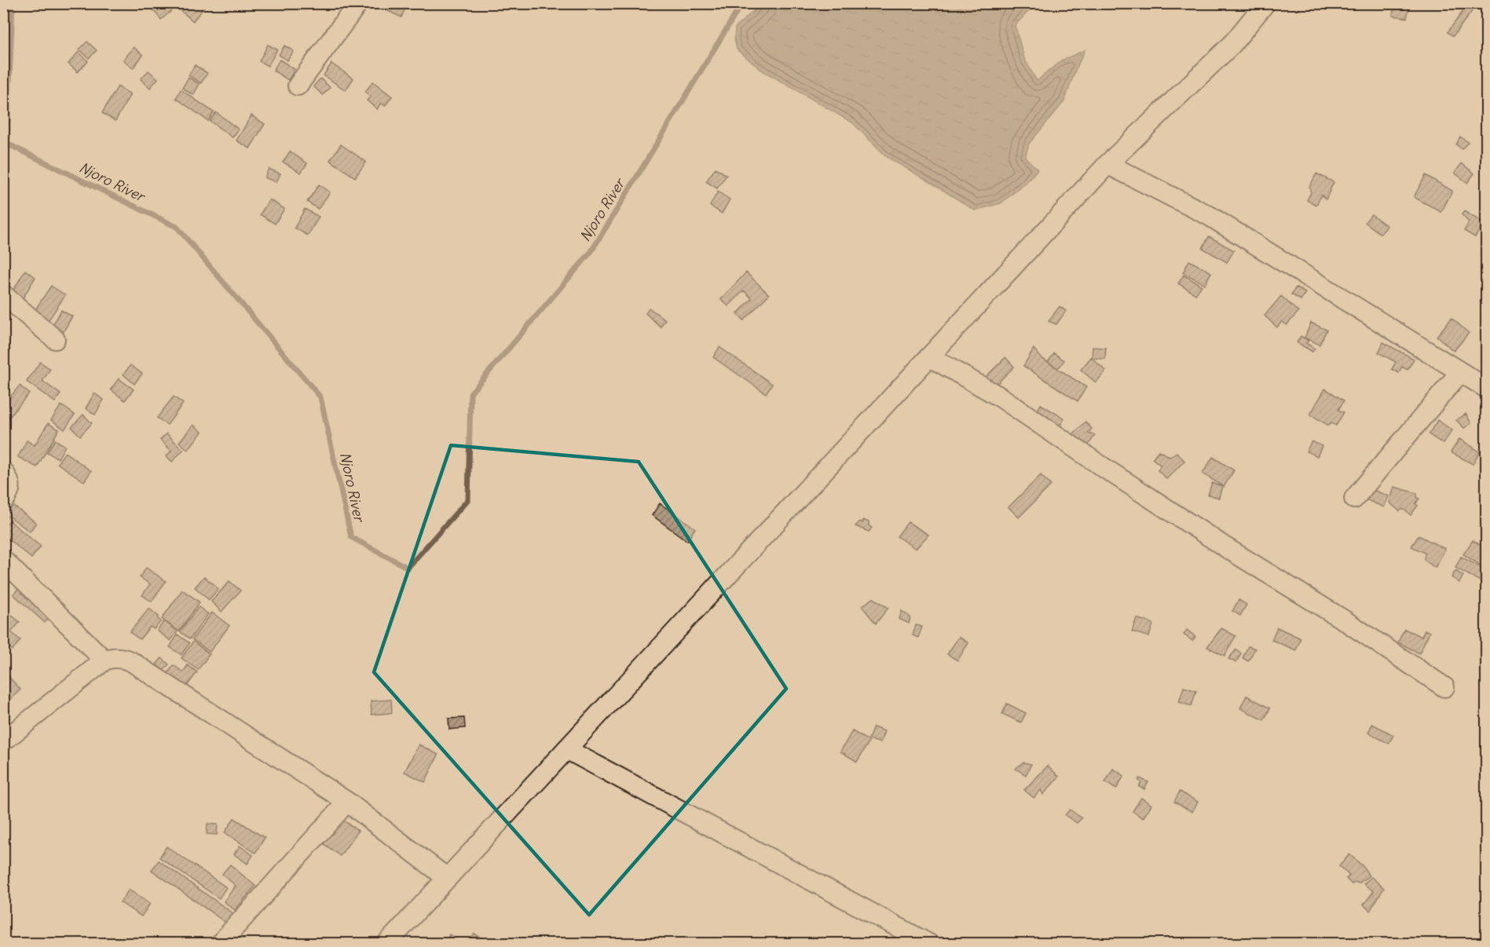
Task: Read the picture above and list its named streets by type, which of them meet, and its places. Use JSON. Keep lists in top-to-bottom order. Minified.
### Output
{"water":["Njoro River"]}
